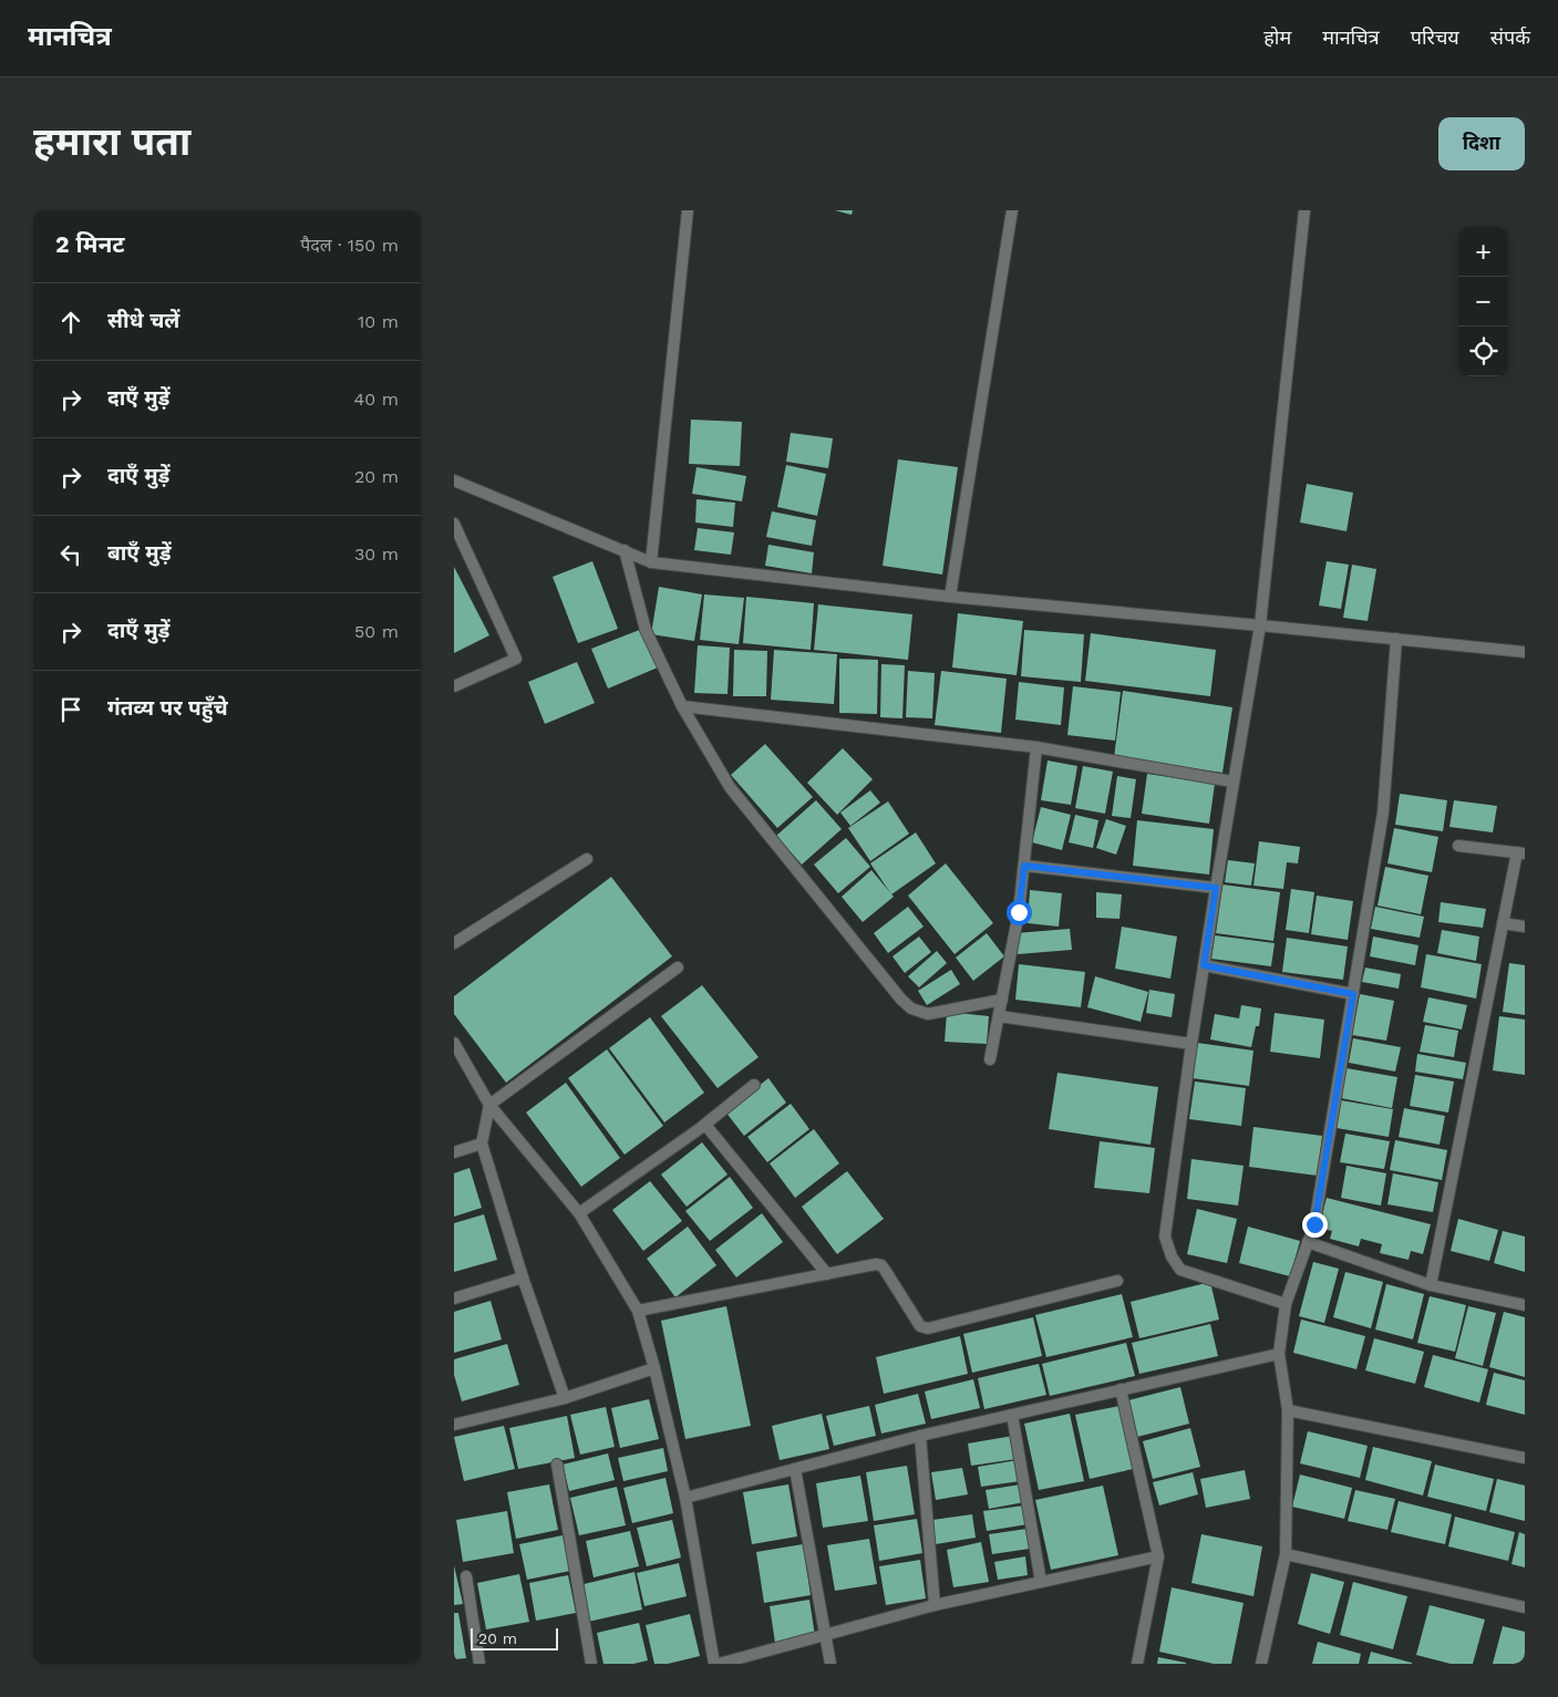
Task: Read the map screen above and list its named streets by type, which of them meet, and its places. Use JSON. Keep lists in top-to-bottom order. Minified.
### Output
{"scale_bar":"20 m","page":{"header":"मानचित्र","nav":["होम","मानचित्र","परिचय","संपर्क"],"buttons":"दिशा","title":"हमारा पता","heading":["2 मिनट","पैदल · 150 m"],"map_buttons":["+","−"],"list":[["सीधे चलें","10 m"],["दाएँ मुड़ें","40 m"],["दाएँ मुड़ें","20 m"],["बाएँ मुड़ें","30 m"],["दाएँ मुड़ें","50 m"],"गंतव्य पर पहुँचे"],"scale":"20 m"}}
